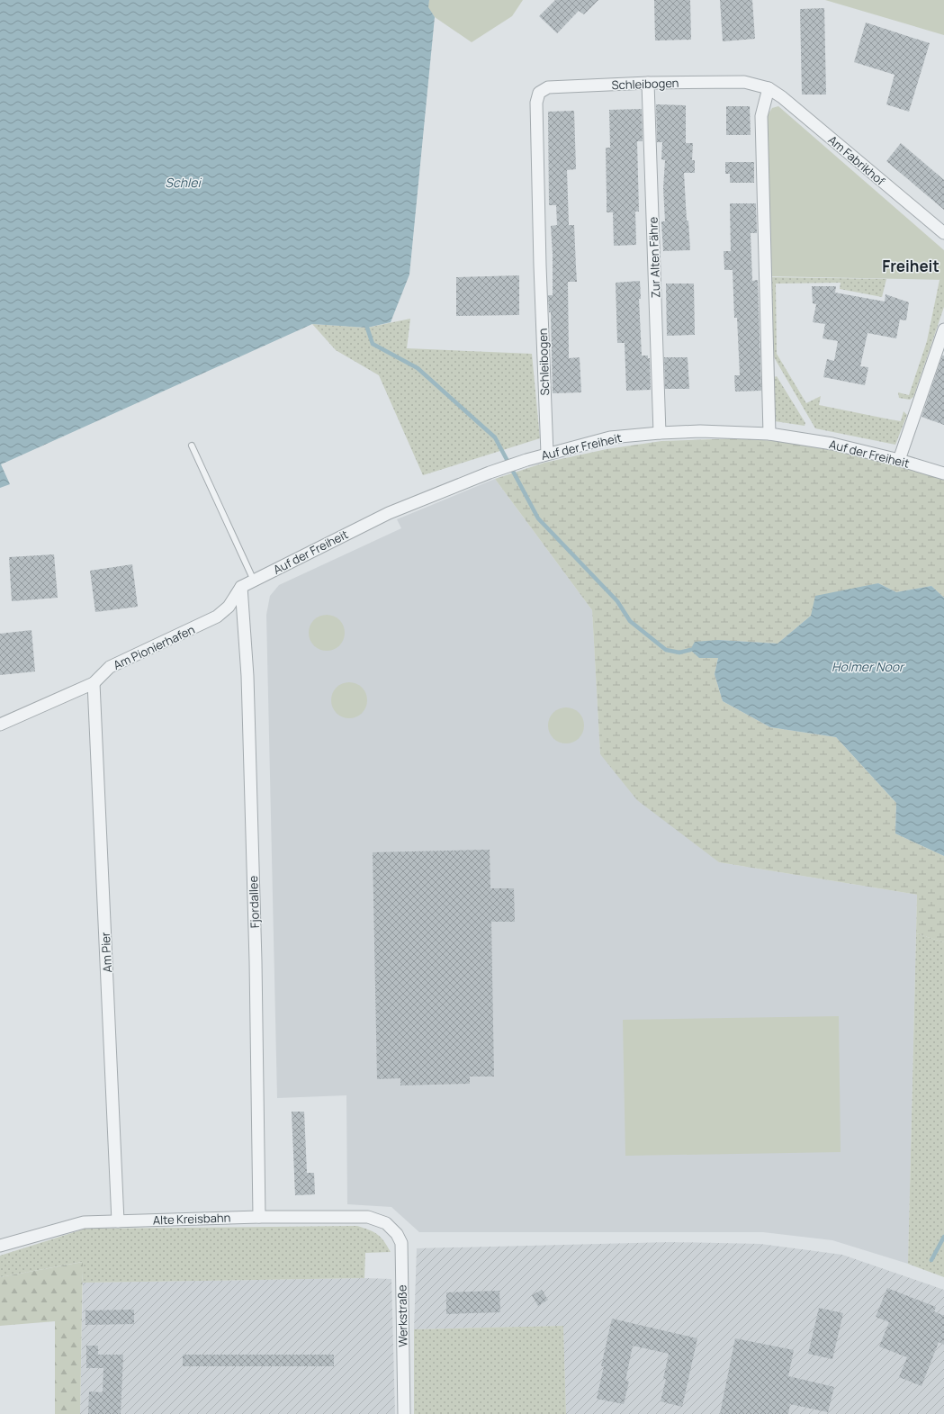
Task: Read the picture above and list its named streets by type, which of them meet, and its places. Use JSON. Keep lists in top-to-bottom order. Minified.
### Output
{"streets":{"street":["Schleibogen","Am Fabrikhof","Zur Alten Fähre","Auf der Freiheit","Am Pionierhafen","Fjordallee","Am Pier","Alte Kreisbahn","Werkstraße"]},"crossings":[["Schleibogen","Am Fabrikhof"],["Schleibogen","Zur Alten Fähre"],["Schleibogen","Auf der Freiheit"],["Zur Alten Fähre","Auf der Freiheit"],["Auf der Freiheit","Am Pionierhafen"],["Auf der Freiheit","Fjordallee"],["Am Pionierhafen","Fjordallee"],["Am Pionierhafen","Am Pier"],["Fjordallee","Alte Kreisbahn"],["Am Pier","Alte Kreisbahn"],["Alte Kreisbahn","Werkstraße"]],"districts":["Freiheit"],"water":["Schlei","Holmer Noor"]}
